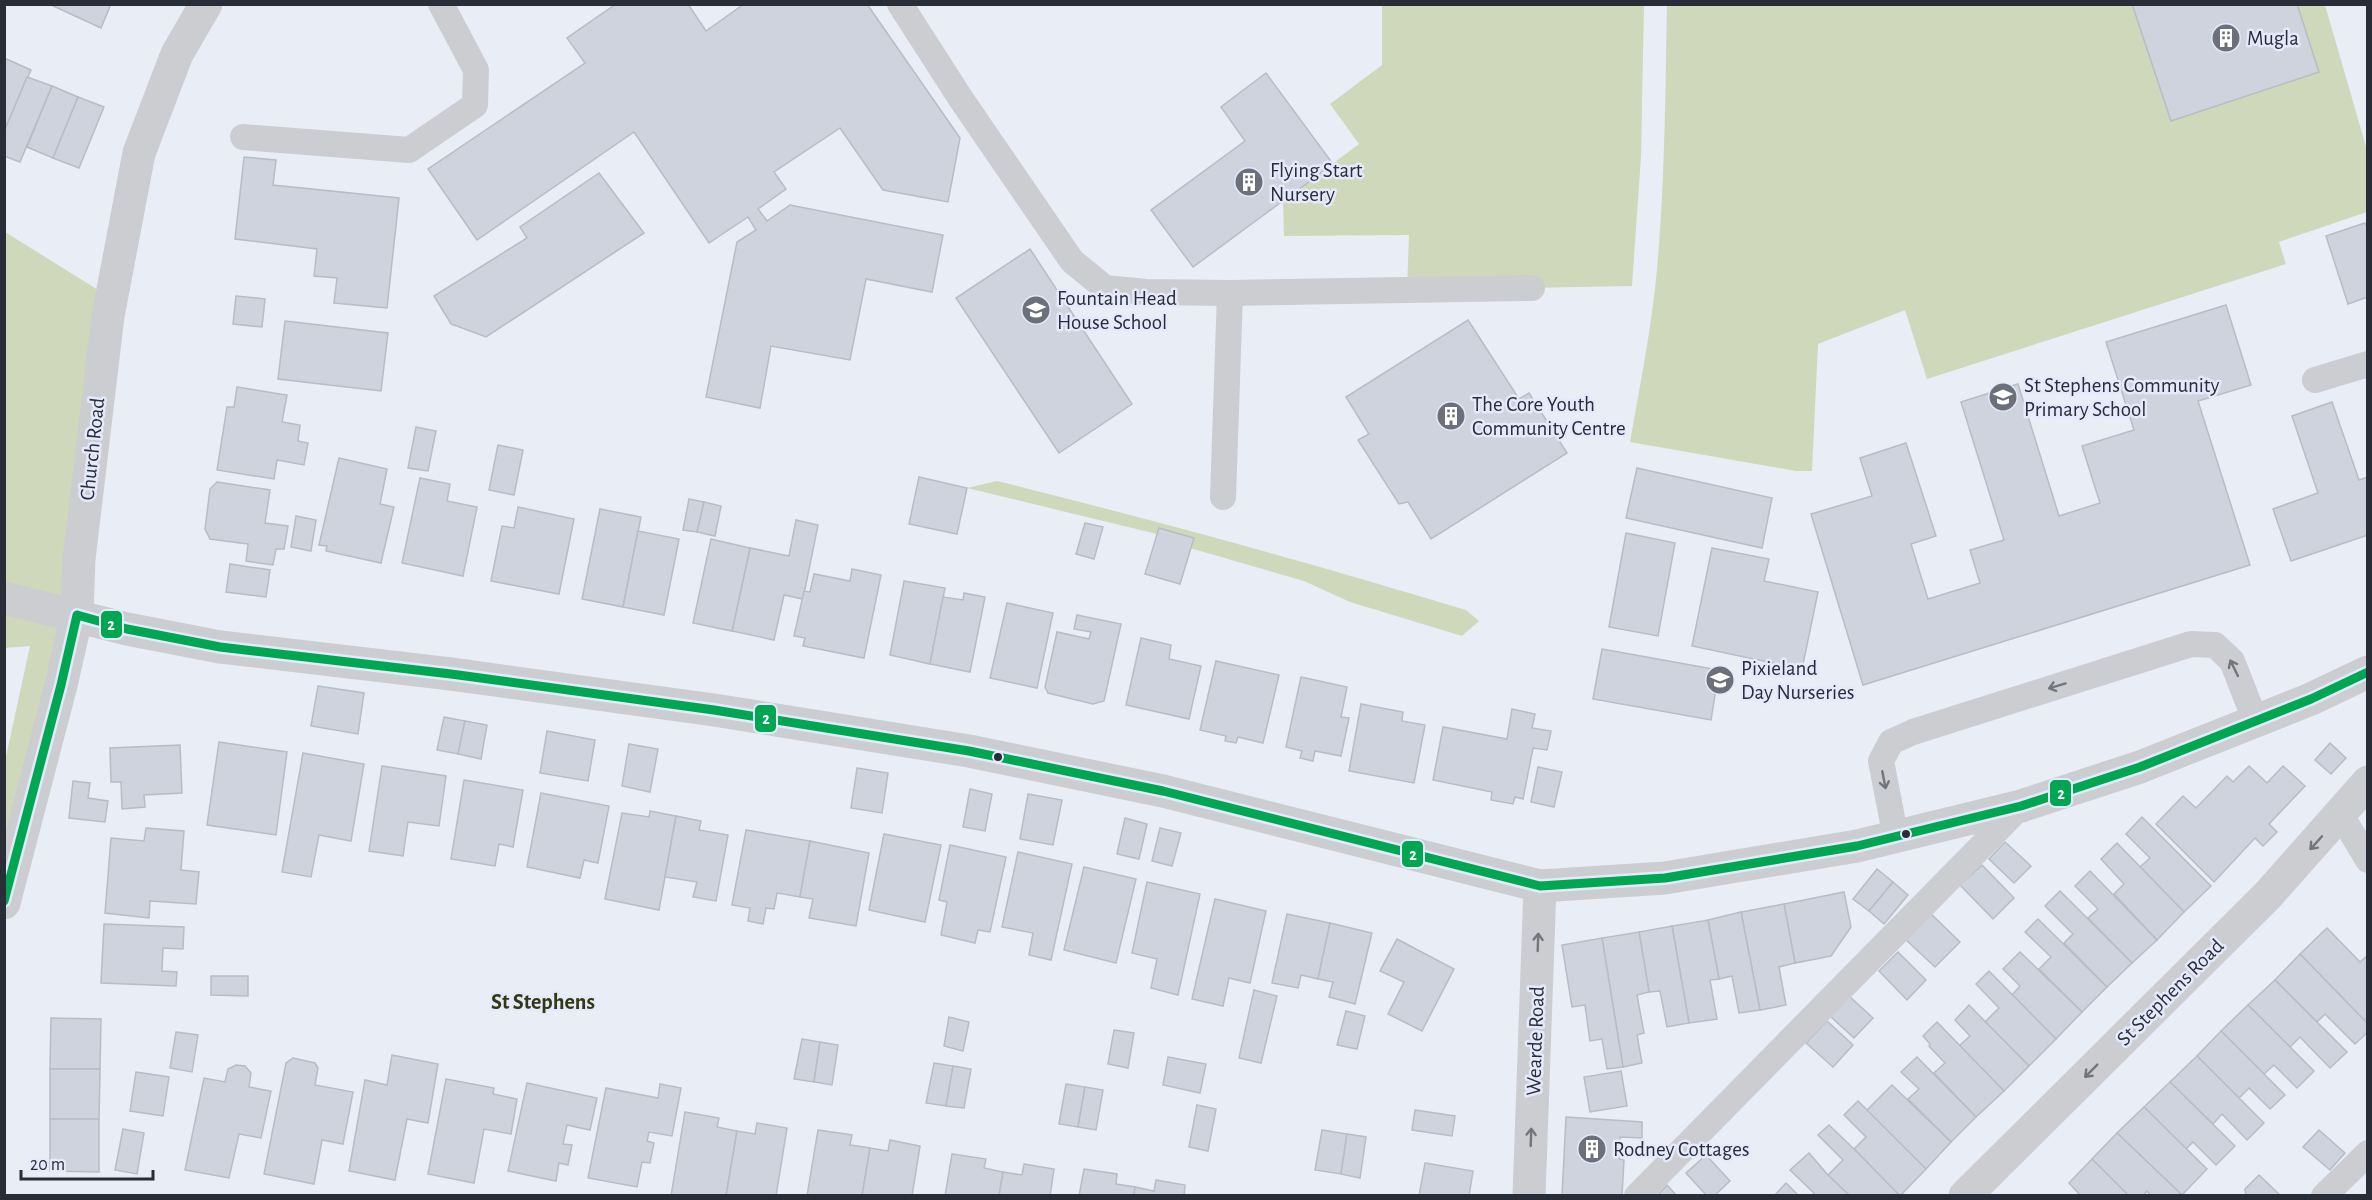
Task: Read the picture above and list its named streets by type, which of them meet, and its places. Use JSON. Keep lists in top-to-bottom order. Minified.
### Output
{"streets":{"street":["Church Road","St Stephens Road","Wearde Road"]},"one_way":["Wearde Road"],"districts":["St Stephens"],"places":{"building":["Mugla","Flying Start Nursery","The Core Youth Community Centre","Rodney Cottages"],"school or university":["Fountain Head House School","St Stephens Community Primary School","Pixieland Day Nurseries"]},"lines":["transit line 2"],"scale_bar":"20 m"}
